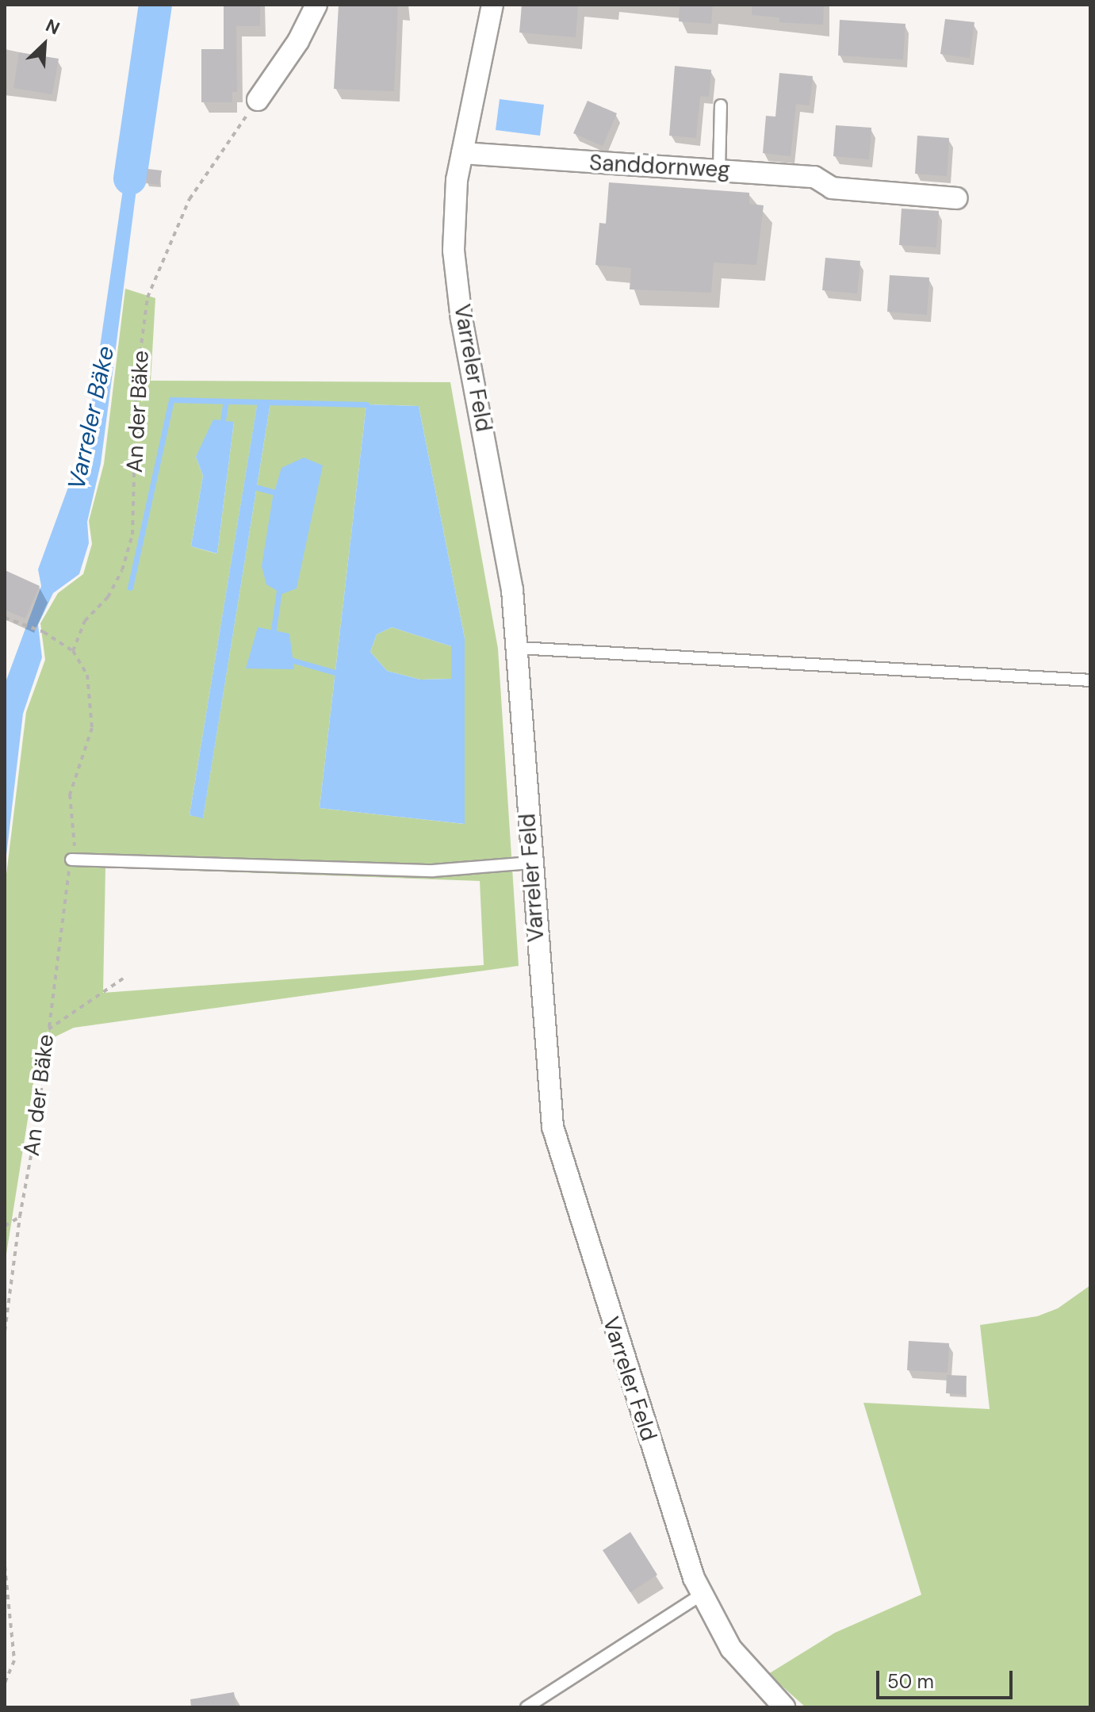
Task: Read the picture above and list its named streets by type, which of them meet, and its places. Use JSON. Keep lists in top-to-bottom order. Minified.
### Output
{"streets":{"street":["Sanddornweg","Varreler Feld"],"path":["An der Bäke"]},"crossings":[["Sanddornweg","Varreler Feld"]],"water":["Varreler Bäke"],"scale_bar":"50 m","north":"top right"}
